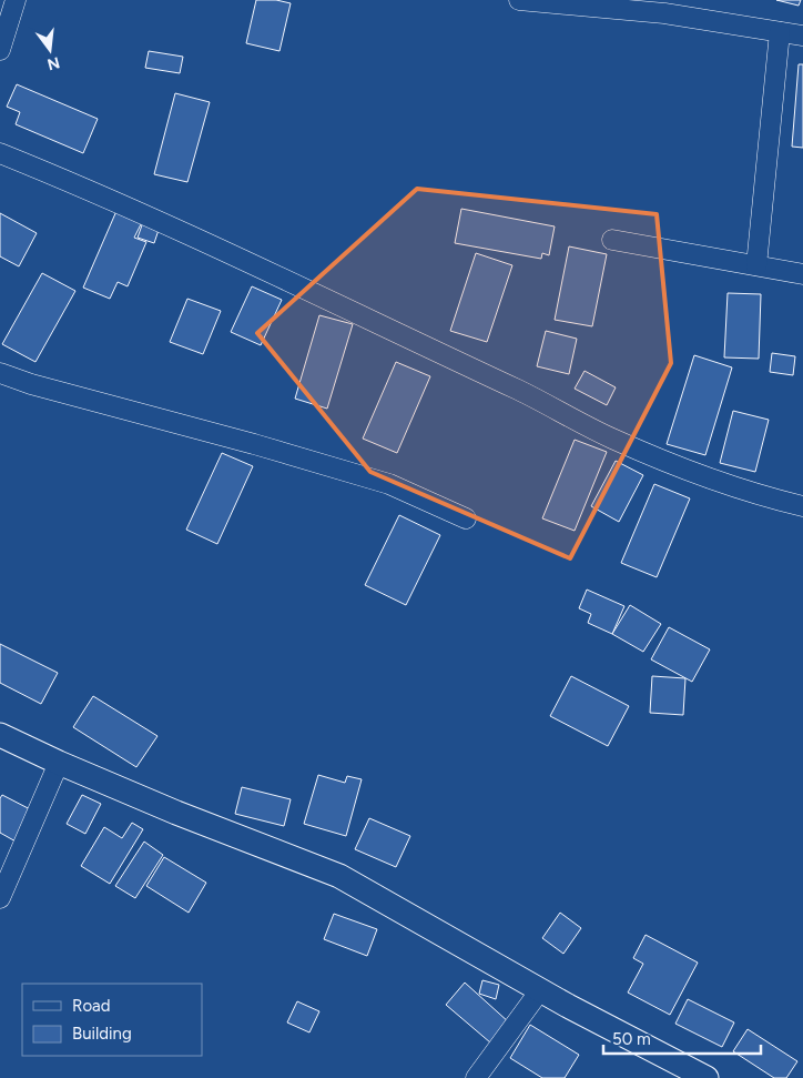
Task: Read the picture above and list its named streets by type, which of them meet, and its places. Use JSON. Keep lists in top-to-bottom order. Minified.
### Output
{"legend":["Road","Building"],"scale_bar":"50 m","north":"bottom"}
